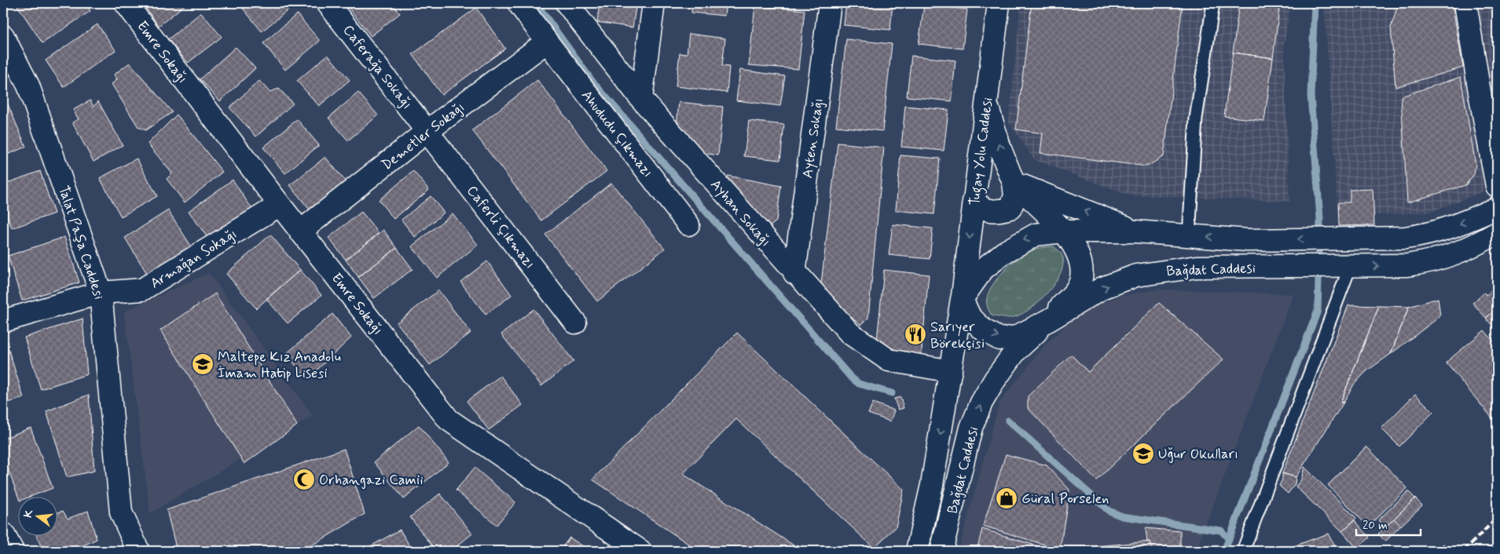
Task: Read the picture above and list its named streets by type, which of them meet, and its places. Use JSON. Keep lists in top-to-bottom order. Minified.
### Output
{"streets":{"street":["Emre Sokağı","Caferağa Sokağı","Ahududu Çıkmazı","Demetler Sokağı","Ayten Sokağı","Tugay Yolu Caddesi","Ayhan Sokağı","Caferli Çıkmazı","Talat Paşa Caddesi","Armağan Sokağı","Bağdat Caddesi"]},"crossings":[["Emre Sokağı","Demetler Sokağı"],["Emre Sokağı","Armağan Sokağı"],["Caferağa Sokağı","Demetler Sokağı"],["Caferağa Sokağı","Caferli Çıkmazı"],["Ahududu Çıkmazı","Demetler Sokağı"],["Demetler Sokağı","Caferli Çıkmazı"],["Ayten Sokağı","Ayhan Sokağı"],["Tugay Yolu Caddesi","Bağdat Caddesi"],["Ayhan Sokağı","Bağdat Caddesi"],["Talat Paşa Caddesi","Armağan Sokağı"]],"places":{"restaurant":["Sarıyer Börekçisi"],"school or university":["Maltepe Kız Anadolu İmam Hatip Lisesi","Uğur Okulları"],"mosque":["Orhangazi Camii"],"shop":["Güral Porselen"]},"scale_bar":"20 m","north":"left"}
